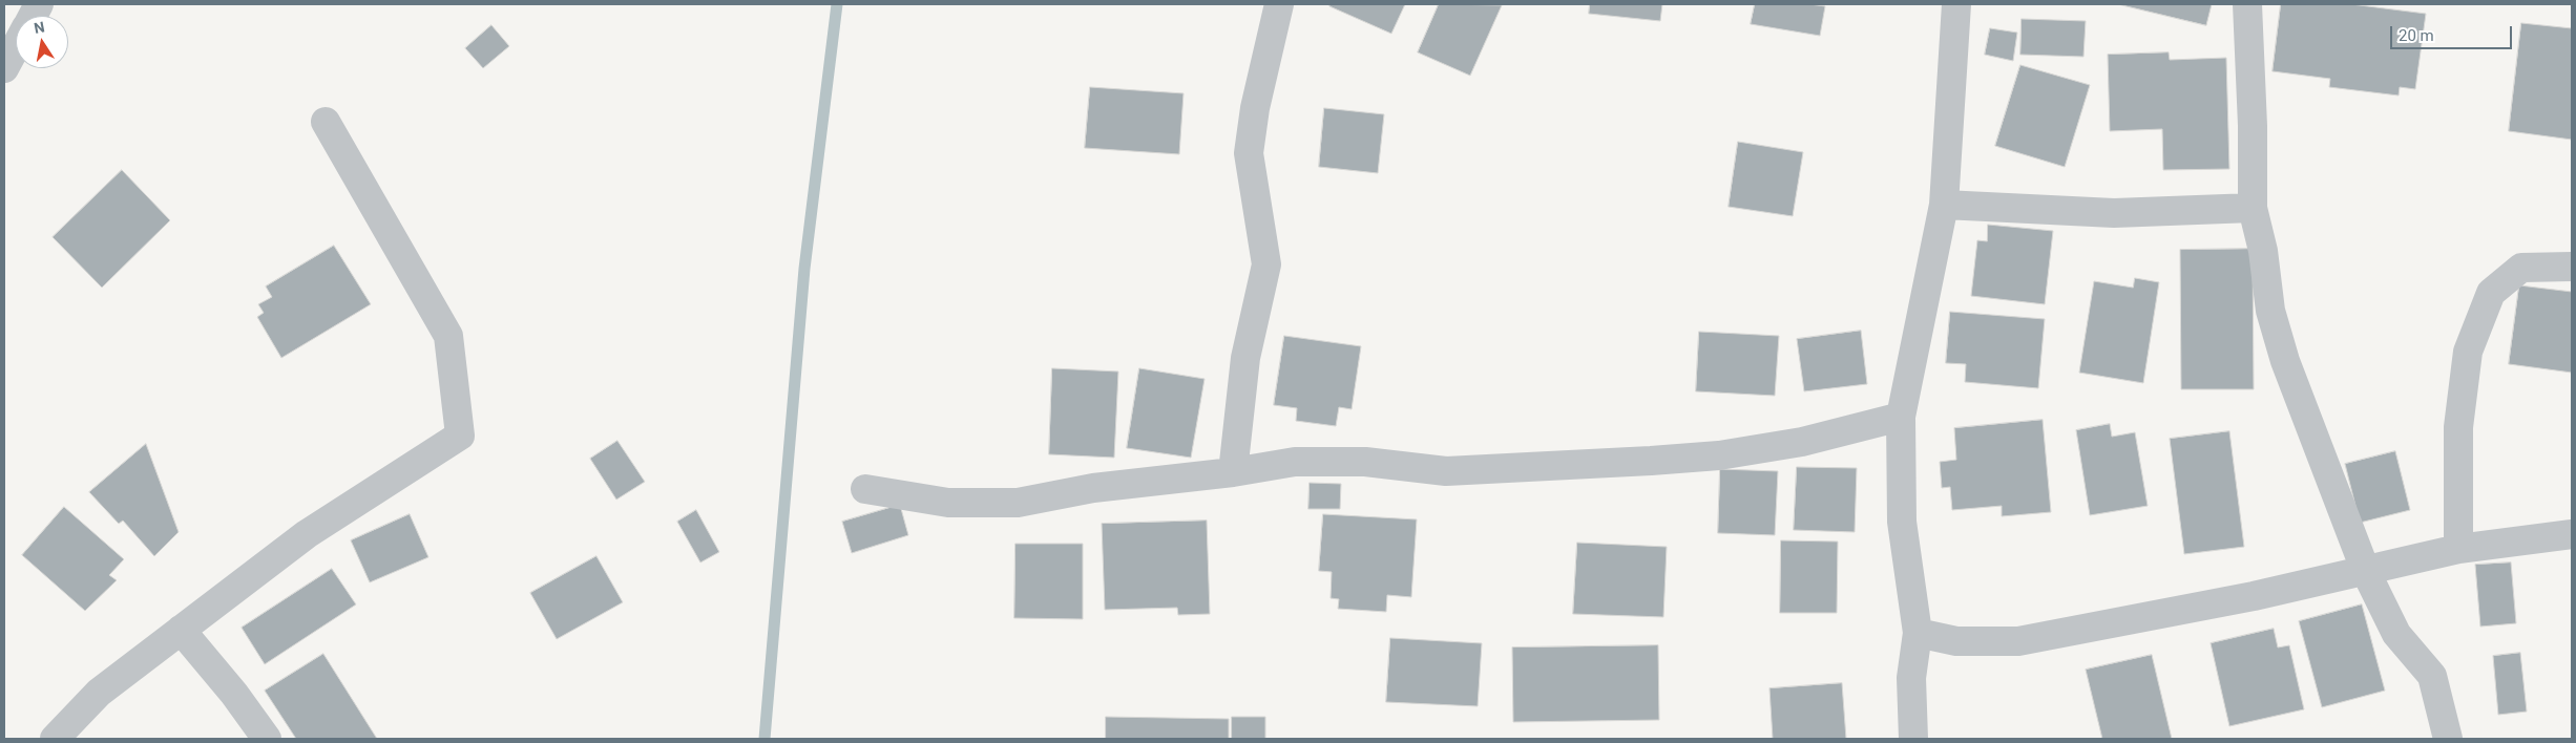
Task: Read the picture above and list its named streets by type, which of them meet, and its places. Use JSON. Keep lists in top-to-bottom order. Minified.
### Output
{"scale_bar":"20 m","north":"top"}
